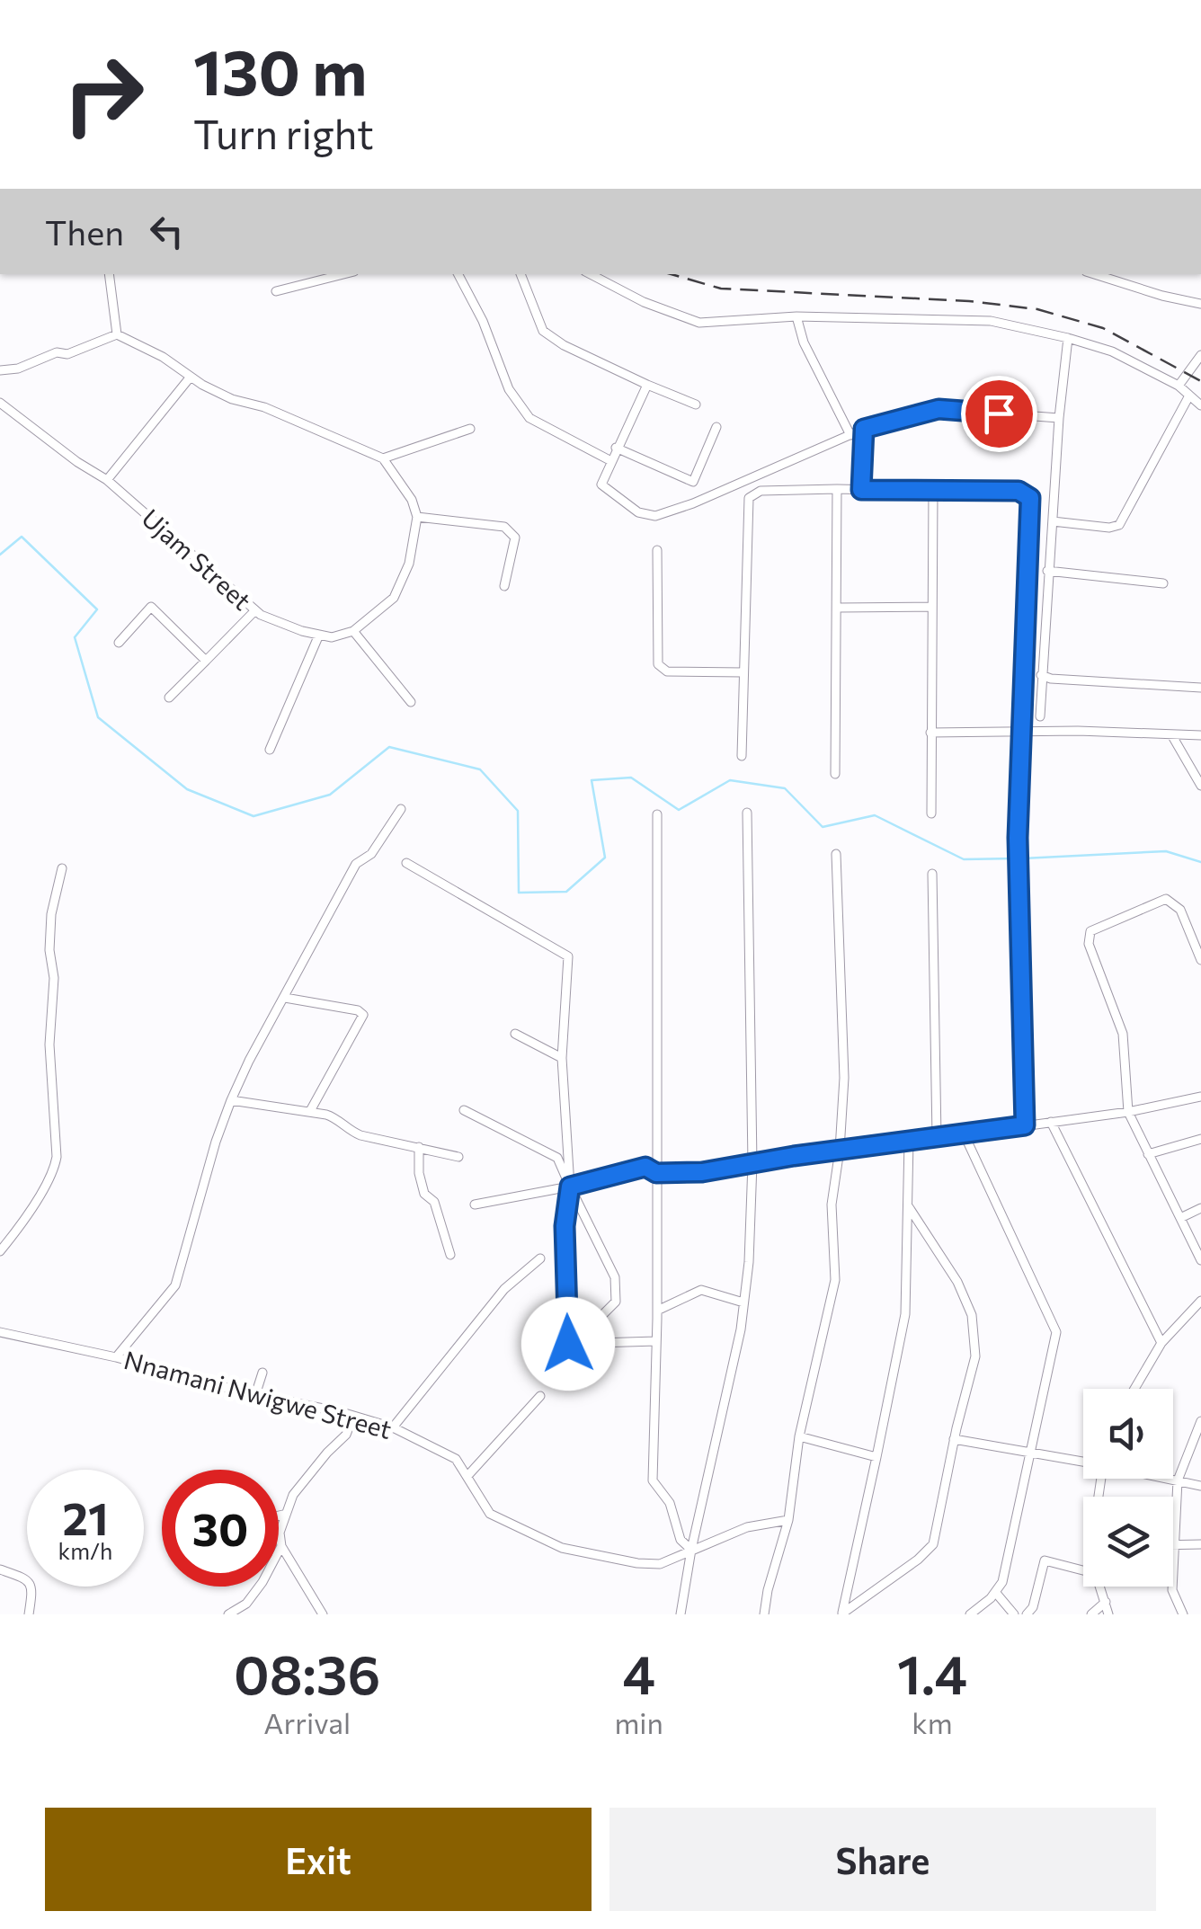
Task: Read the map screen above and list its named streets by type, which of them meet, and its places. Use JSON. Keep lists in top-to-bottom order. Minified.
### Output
{"streets":{"street":["Ujam Street","Nnamani Nwigwe Street"]},"page":{"turn":["130 m","Turn right"],"then":"Then","speed":"21 km/h","limit":"30","eta":["08:36","Arrival","4","min","1.4","km"],"buttons":["Exit","Share"]}}
